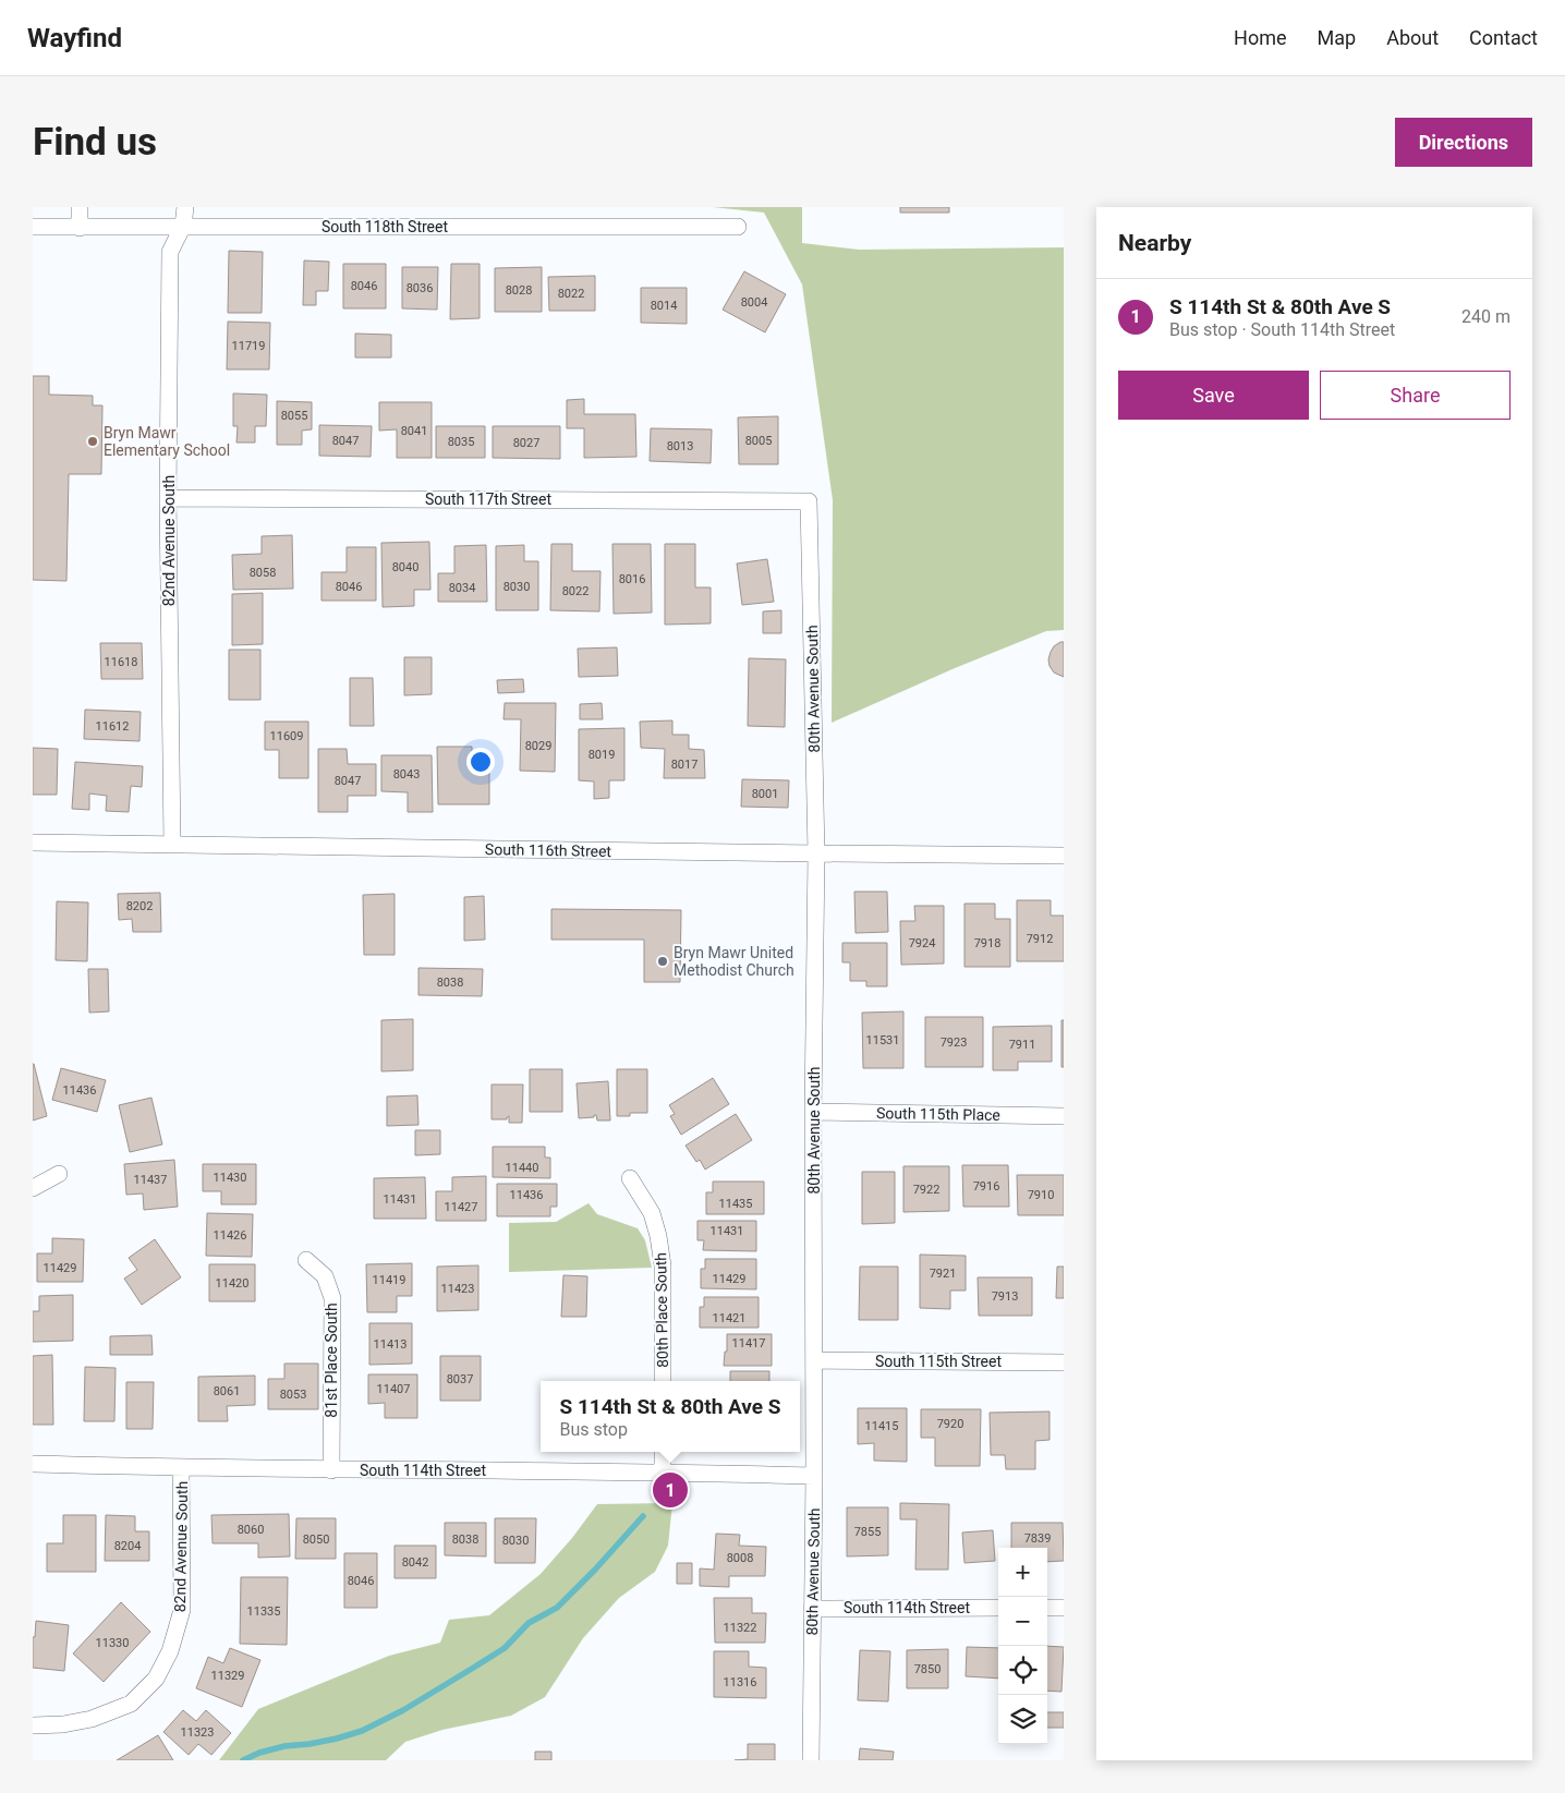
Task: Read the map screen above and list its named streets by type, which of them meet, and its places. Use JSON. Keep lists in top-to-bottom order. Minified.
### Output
{"streets":{"street":["South 118th Street","South 117th Street","82nd Avenue South","80th Avenue South","South 116th Street","South 115th Place","80th Place South","81st Place South","South 115th Street","South 114th Street"]},"crossings":[["South 118th Street","82nd Avenue South"],["South 117th Street","82nd Avenue South"],["South 117th Street","80th Avenue South"],["82nd Avenue South","South 116th Street"],["82nd Avenue South","South 114th Street"],["80th Avenue South","South 116th Street"],["80th Avenue South","South 115th Place"],["80th Avenue South","South 115th Street"],["80th Avenue South","South 114th Street"],["81st Place South","South 114th Street"]],"places":["Bryn Mawr Elementary School","Bryn Mawr United Methodist Church"],"house_numbers":["8046","8036","8028","8022","8004","8014","11719","8055","8041","8047","8005","8035","8027","8013","8040","8058","8016","8046","8030","8034","8022","11618","11612","11609","8029","8019","8017","8043","8047","8001","8202","7912","7924","7918","8038","11531","7923","7911","11436","11440","11430","11437","7916","7922","11436","7910","11431","11435","11427","11431","11426","11429","7921","11429","11419","11420","11423","7913","11421","11417","11413","8037","11407","8061","8053","7920","11415","8060","7855","7839","8050","8038","8030","8204","8008","8042","8046","11335","11322","11330","7850","11329","11316","11323"],"page":{"header":"Wayfind","nav":["Home","Map","About","Contact"],"buttons":["Directions",["Save","Share"]],"title":"Find us","heading":"Nearby","list":[{"mark":"1","name":"S 114th St & 80th Ave S","note":"Bus stop · South 114th Street","value":"240 m"}],"popup":["S 114th St & 80th Ave S","Bus stop"],"pins":"1","map_buttons":["+","−"]}}
